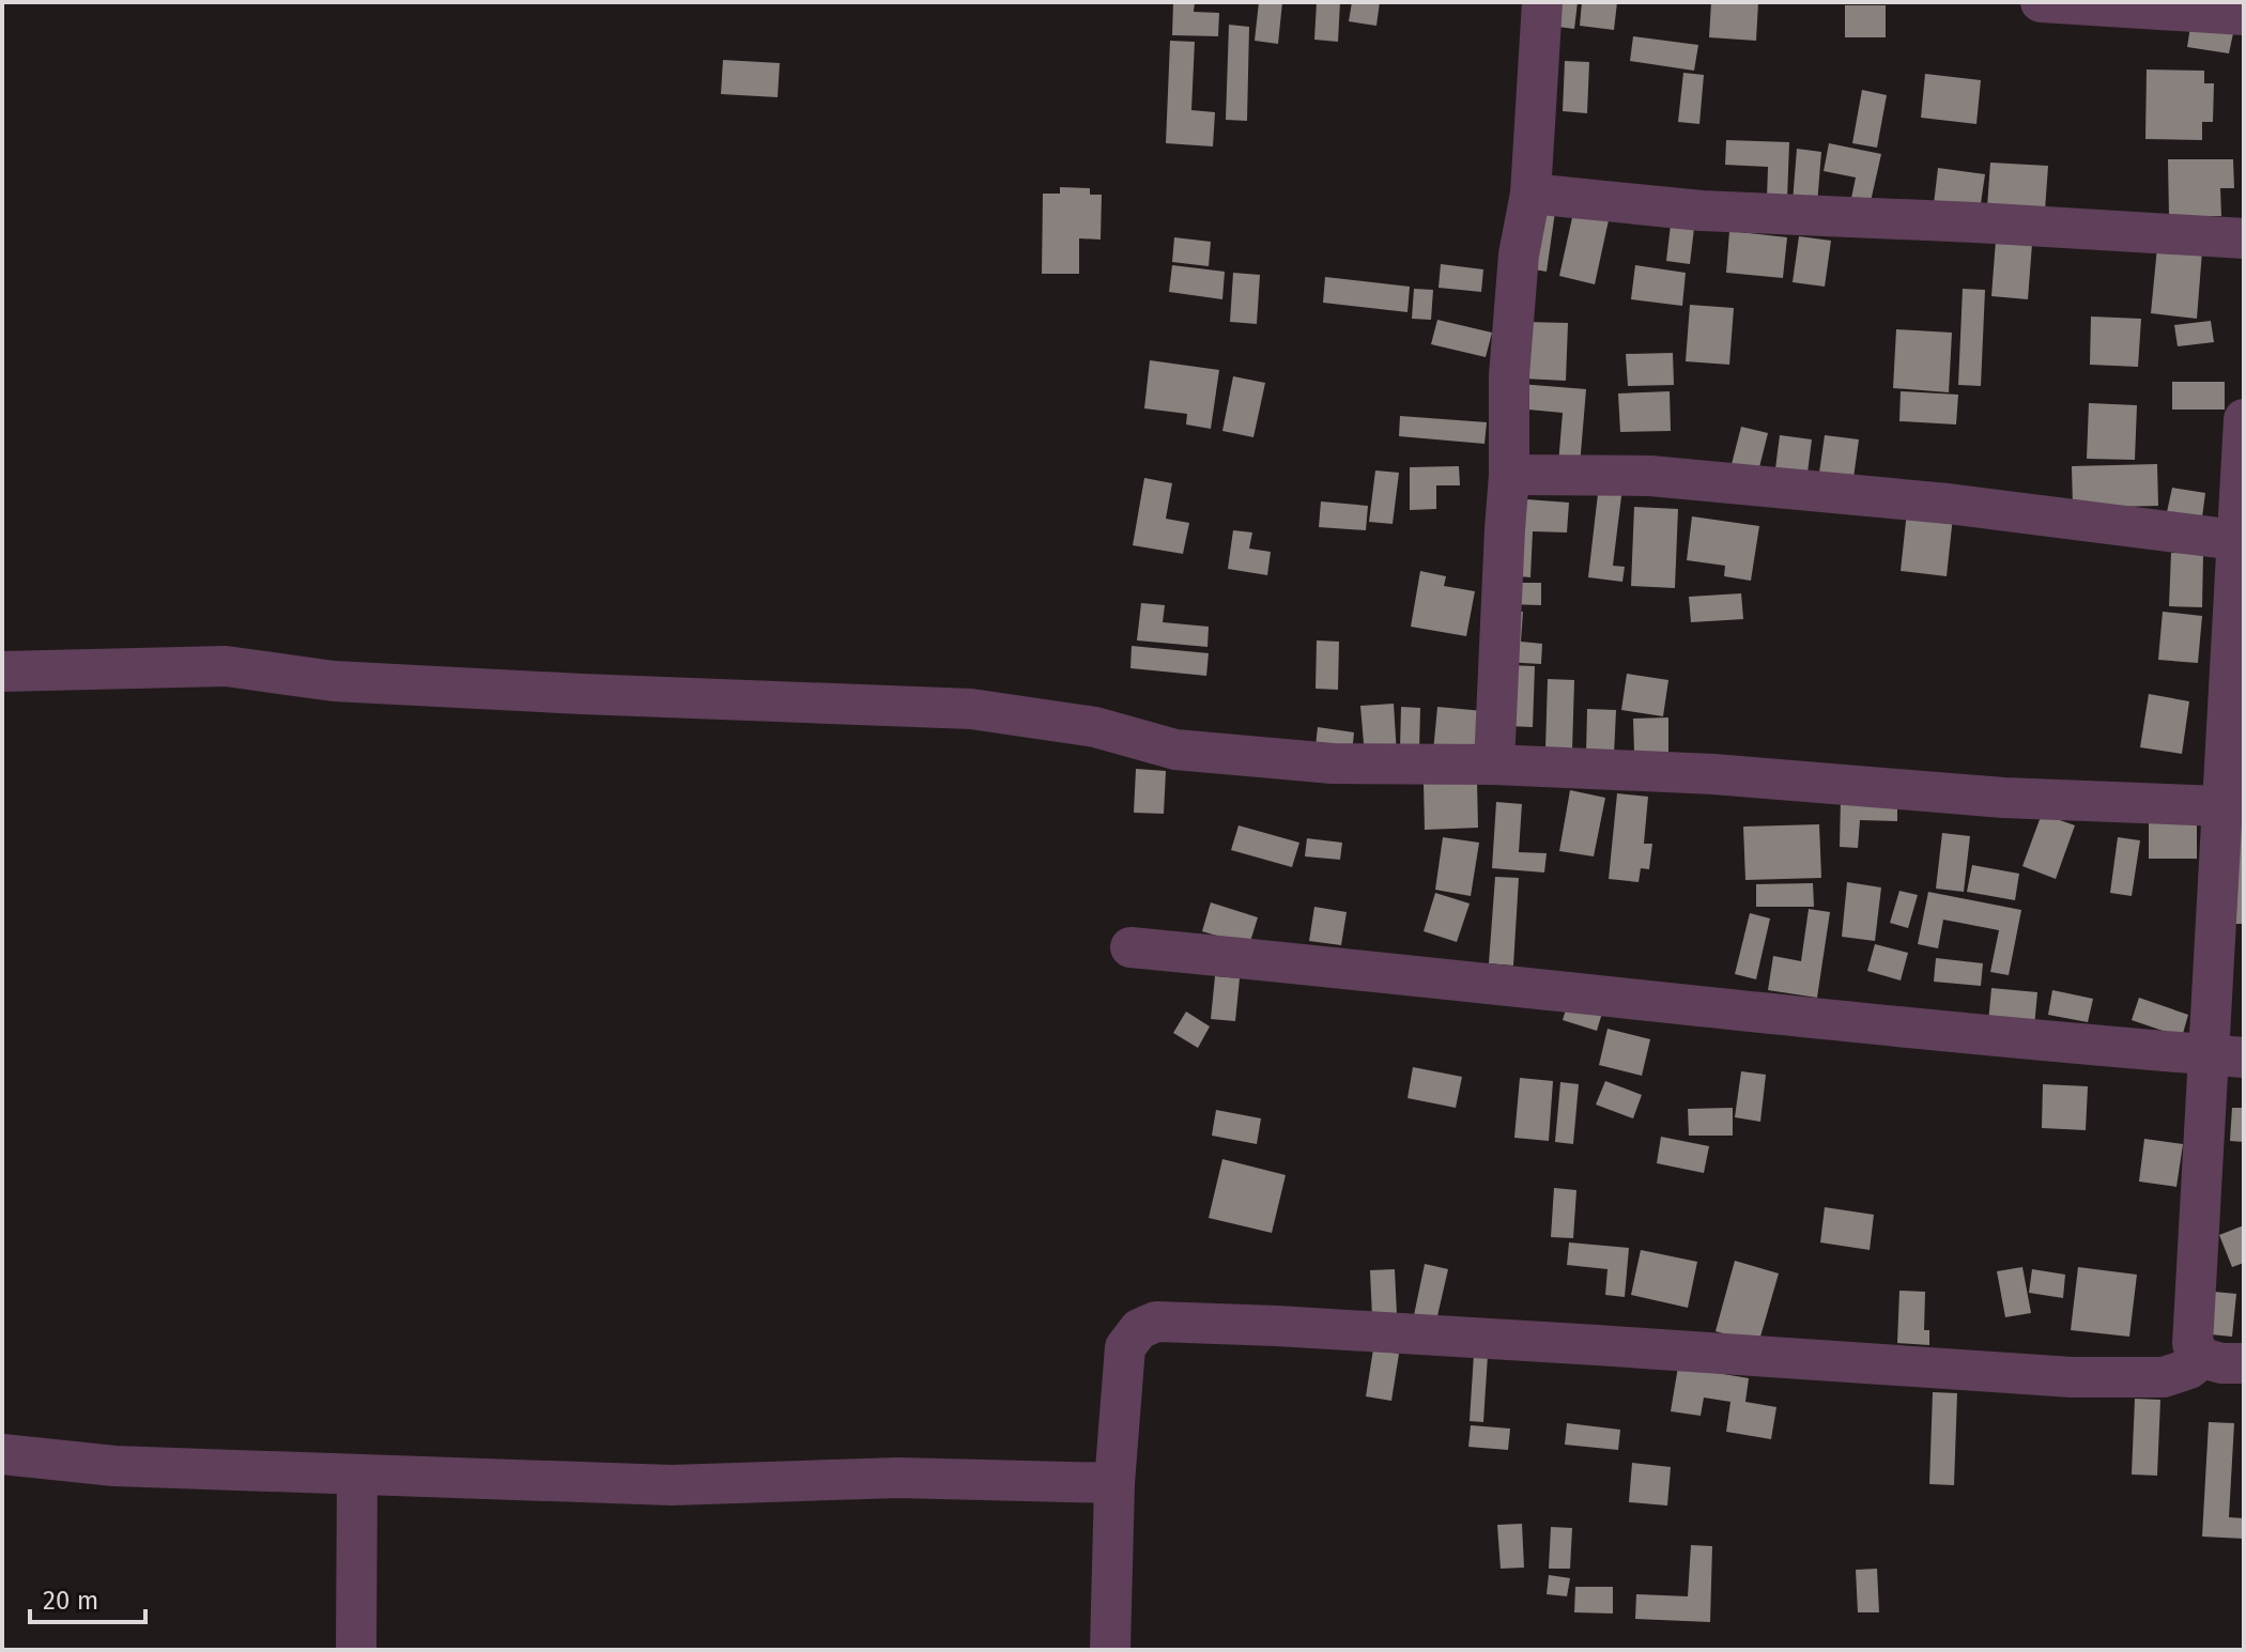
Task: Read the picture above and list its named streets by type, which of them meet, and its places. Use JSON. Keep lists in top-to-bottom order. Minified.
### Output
{"scale_bar":"20 m"}
